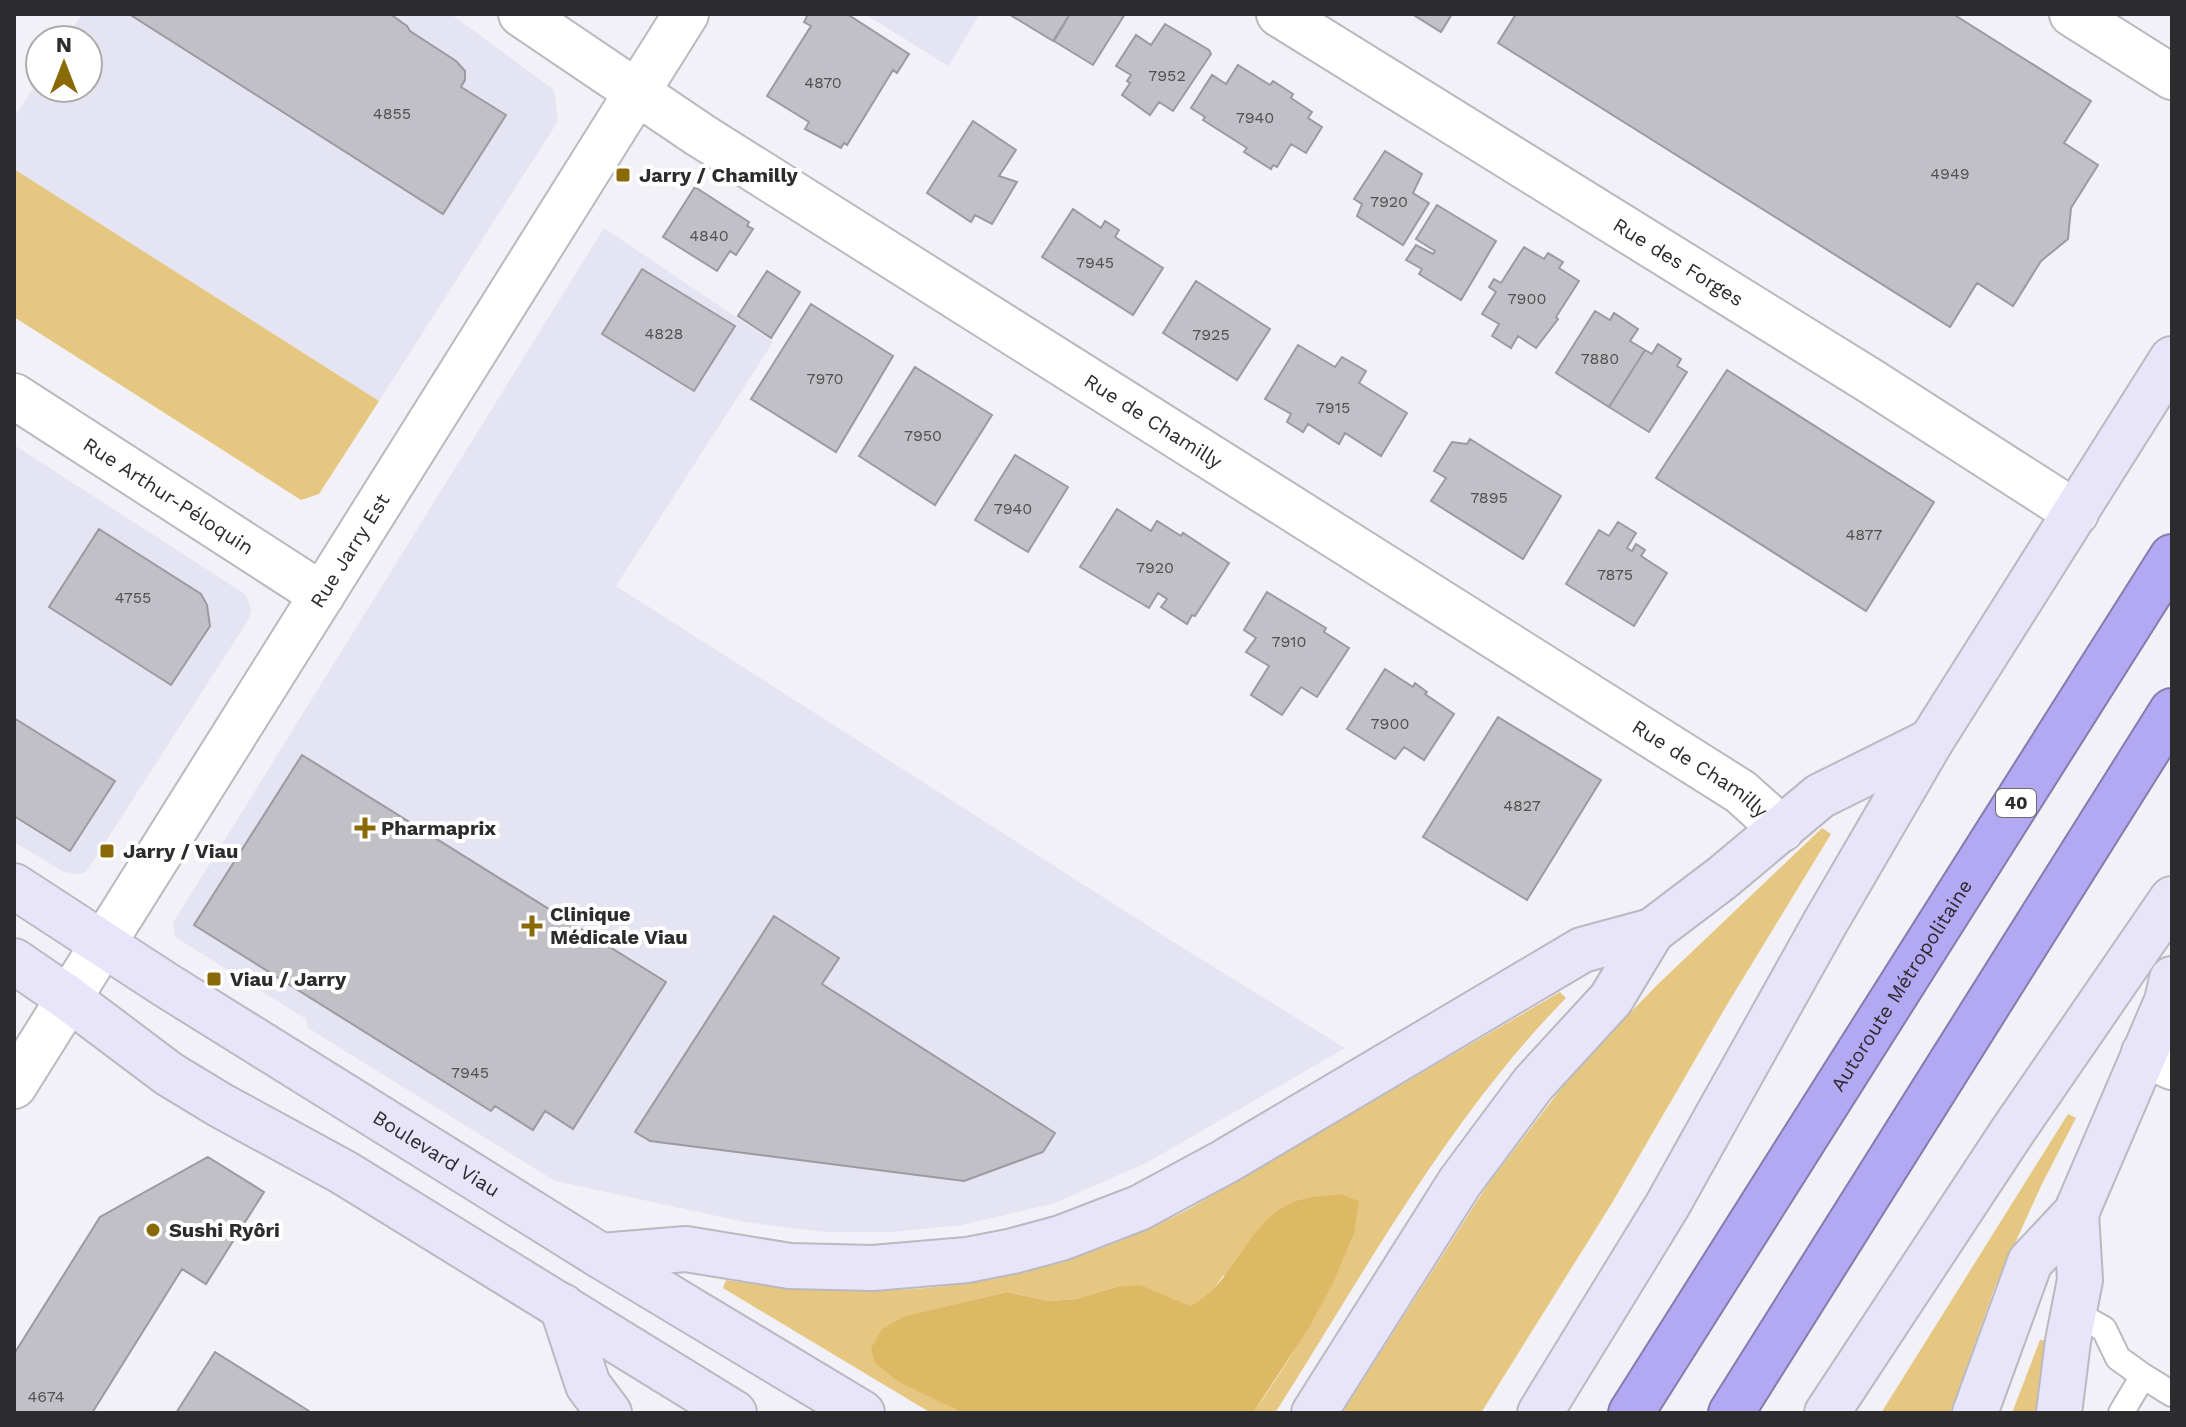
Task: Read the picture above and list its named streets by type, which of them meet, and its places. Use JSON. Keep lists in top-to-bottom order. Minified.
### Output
{"streets":{"highway":["40","Autoroute Métropolitaine"],"main road":["Boulevard Viau"],"street":["Rue des Forges","Rue de Chamilly","Rue Arthur-Péloquin","Rue Jarry Est"]},"crossings":[["Rue de Chamilly","Rue Jarry Est"],["Rue Arthur-Péloquin","Rue Jarry Est"],["Rue Jarry Est","Boulevard Viau"]],"places":{"transit":["Jarry / Chamilly","Jarry / Viau","Viau / Jarry"],"health":["Pharmaprix","Clinique Médicale Viau"],"other":["Sushi Ryôri"]},"house_numbers":["7952","4870","4855","7940","4949","7920","4840","7945","7900","4828","7925","7880","7970","7915","7950","7895","7940","4877","7920","7875","4755","7910","7900","4827","7945","4674"],"north":"top"}
